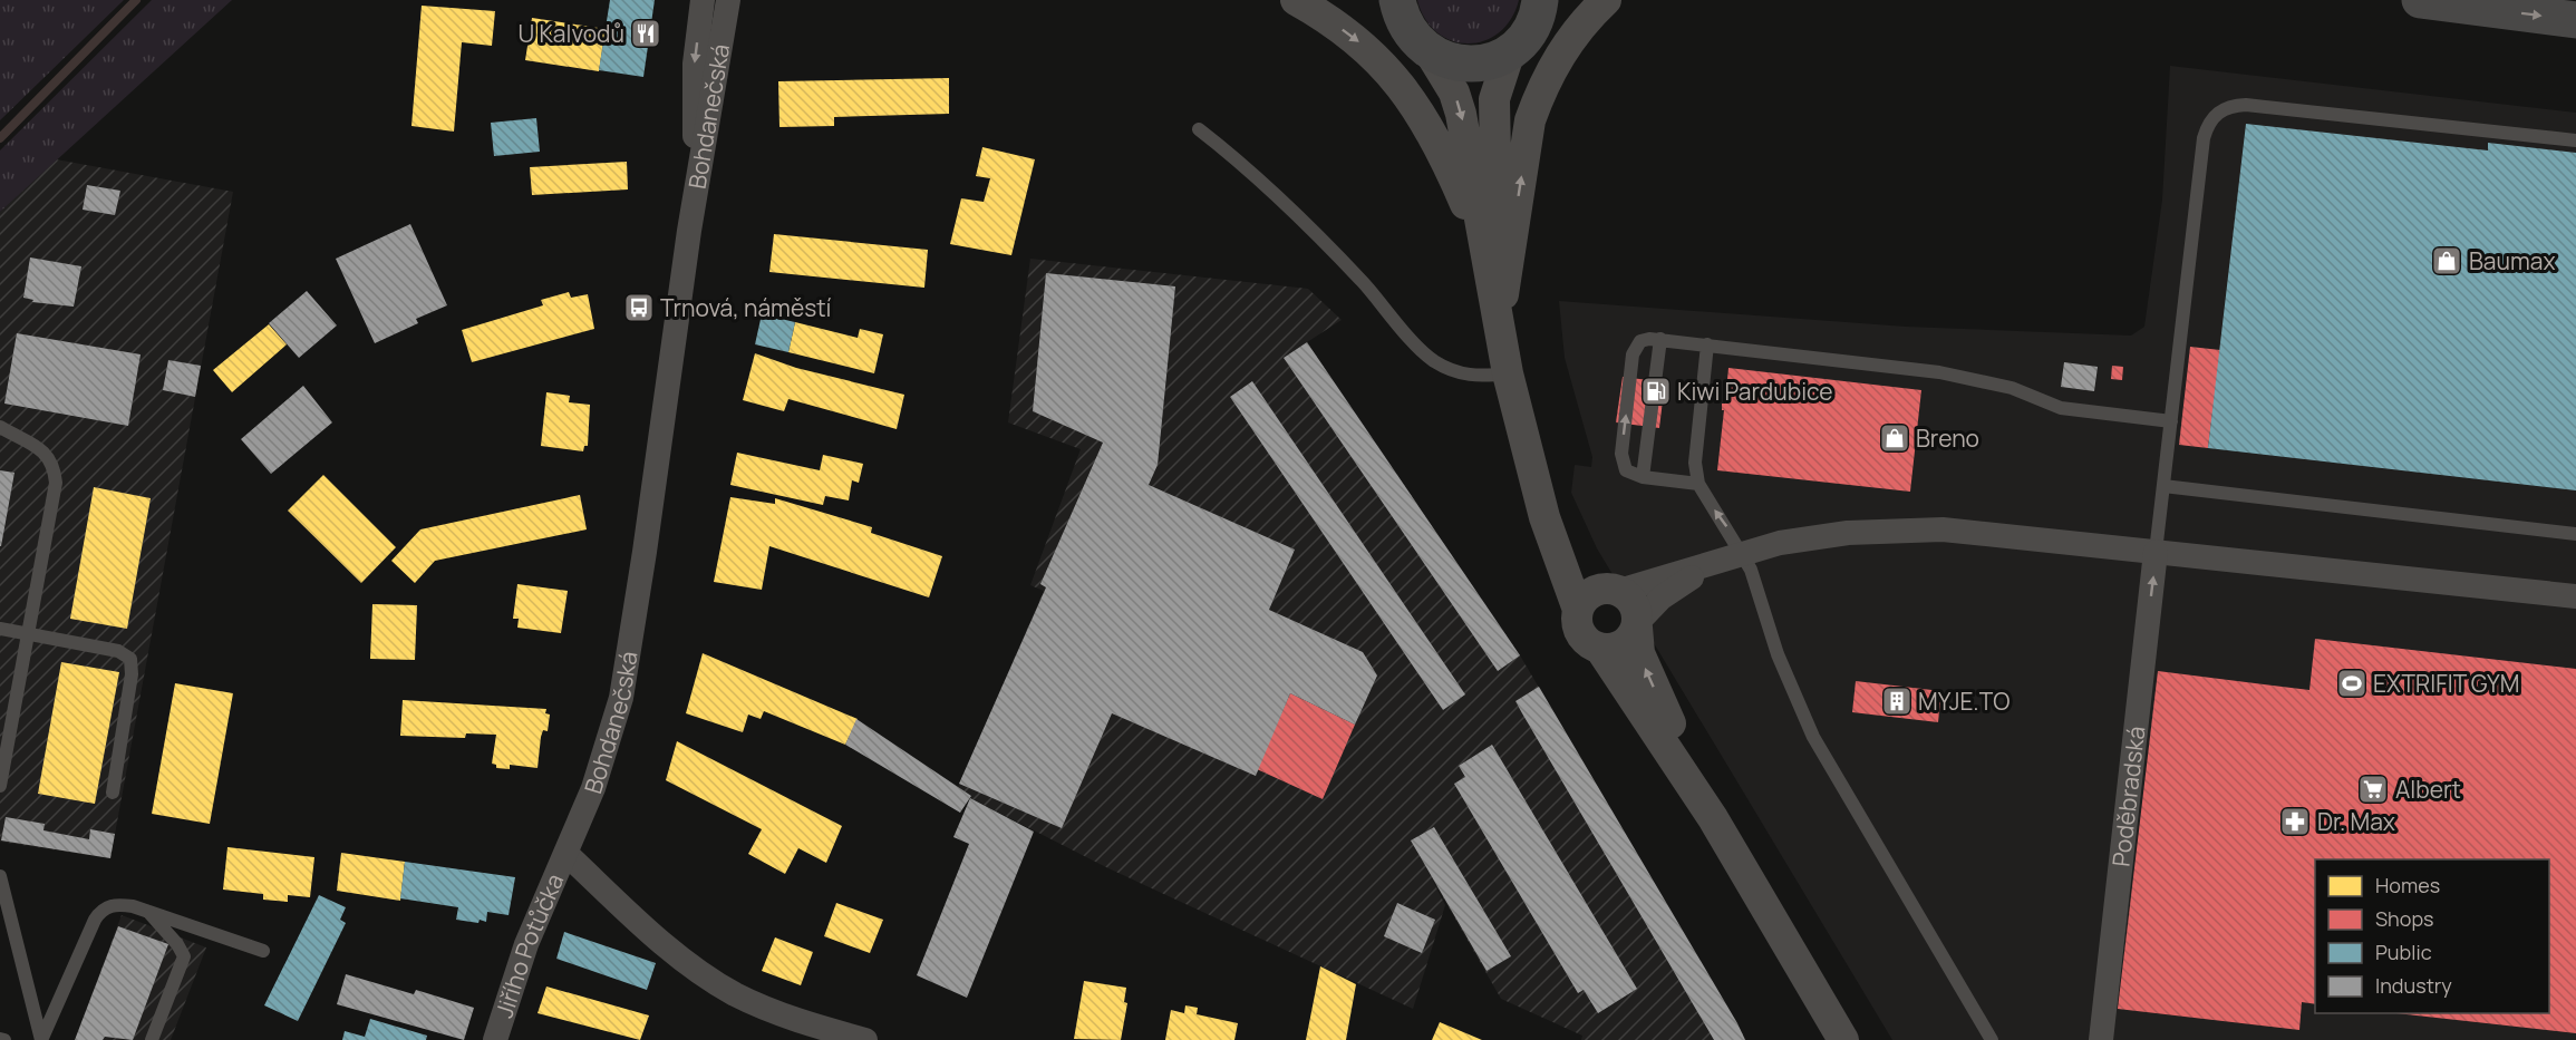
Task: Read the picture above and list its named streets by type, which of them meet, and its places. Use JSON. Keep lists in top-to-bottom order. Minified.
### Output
{"streets":{"street":["Bohdanečská","Poděbradská","Jiřího Potůčka"]},"crossings":[["Bohdanečská","Jiřího Potůčka"]],"one_way":["Poděbradská"],"places":{"restaurant":["U Kalvodů"],"shop":["Baumax","Breno"],"bus stop":["Trnová, náměstí"],"fuel station":["Kiwi Pardubice"],"sports":["EXTRIFIT GYM"],"building":["MYJE.TO"],"supermarket":["Albert"],"pharmacy":["Dr. Max"]},"legend":["Homes","Shops","Public","Industry"]}
